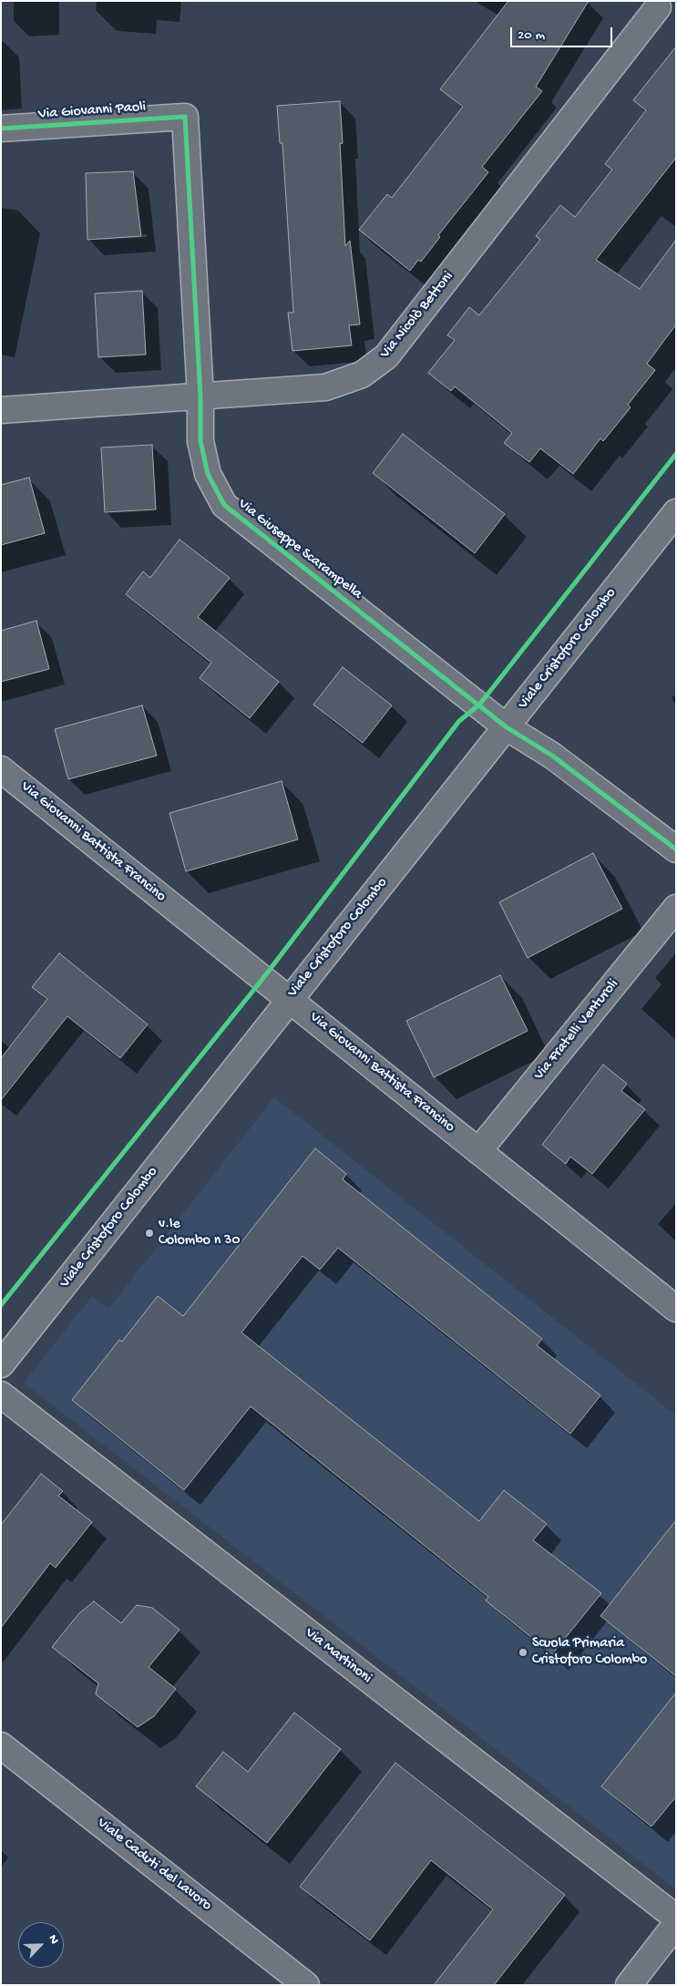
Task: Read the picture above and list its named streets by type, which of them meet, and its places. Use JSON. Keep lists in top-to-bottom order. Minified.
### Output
{"streets":{"street":["Via Giovanni Paoli","Via Nicolò Bettoni","Via Giuseppe Scarampella","Viale Cristoforo Colombo","Via Giovanni Battista Francino","Via Fratelli Venturoli","Via Martinoni","Viale Caduti del Lavoro"]},"crossings":[["Via Giovanni Paoli","Via Giuseppe Scarampella"],["Via Nicolò Bettoni","Via Giuseppe Scarampella"],["Via Giuseppe Scarampella","Viale Cristoforo Colombo"],["Viale Cristoforo Colombo","Via Giovanni Battista Francino"],["Via Giovanni Battista Francino","Via Fratelli Venturoli"]],"places":["v.le Colombo n 30","Scuola Primaria Cristoforo Colombo"],"scale_bar":"20 m","north":"top right"}
